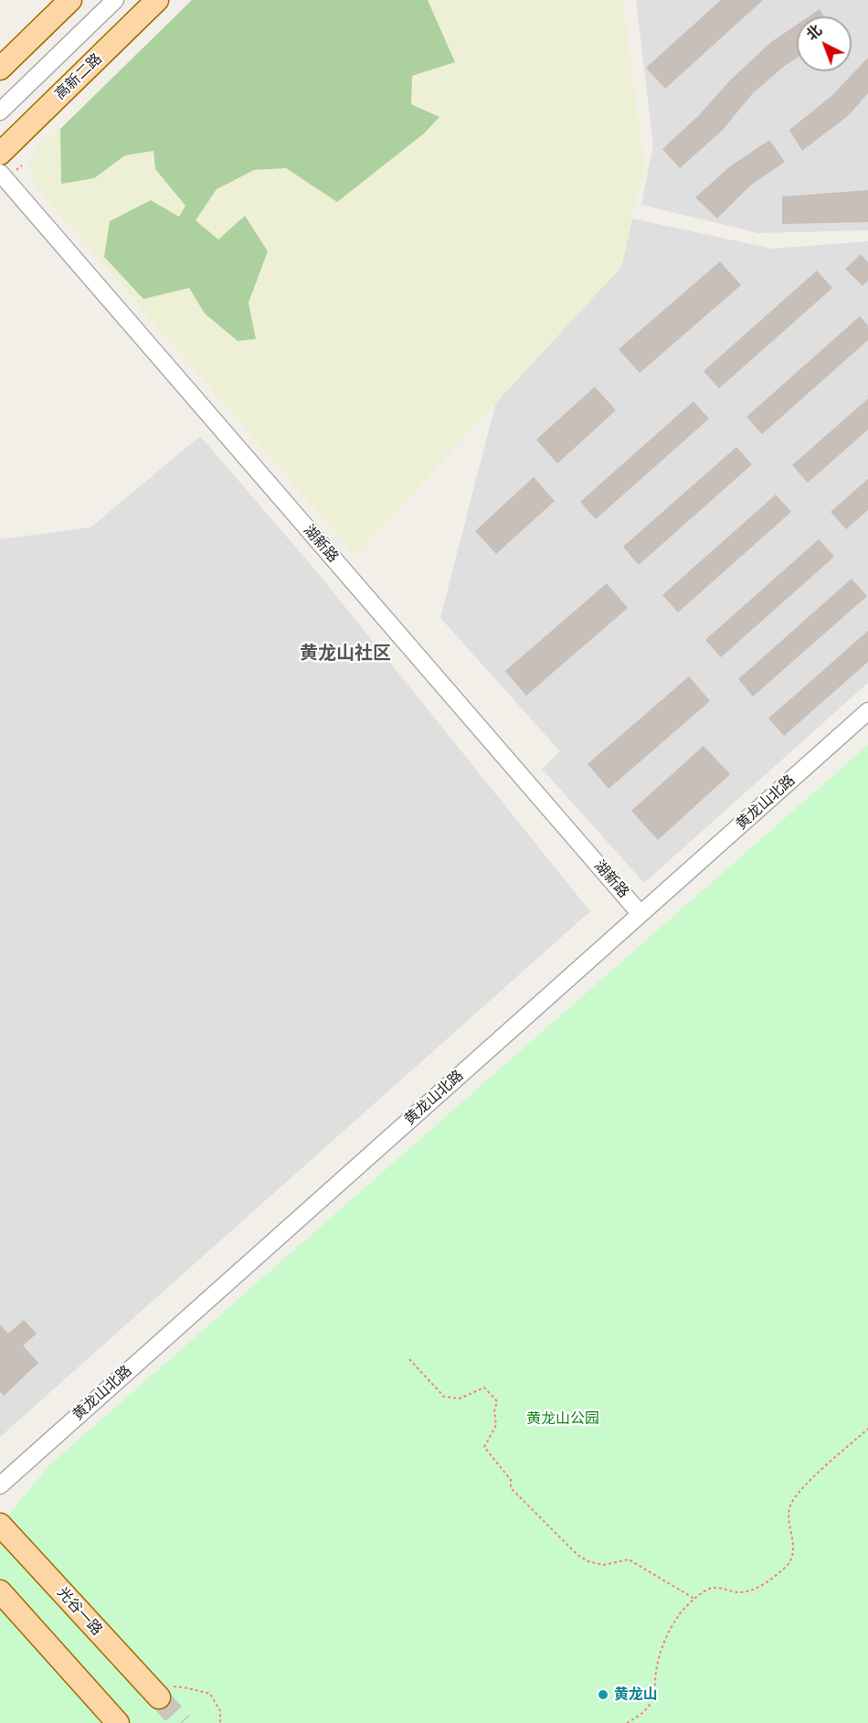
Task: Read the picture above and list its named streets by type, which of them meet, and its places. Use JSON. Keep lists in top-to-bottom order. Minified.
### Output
{"streets":{"main road":["高新二路","光谷一路"],"street":["湖新路","黄龙山北路"]},"crossings":[["湖新路","黄龙山北路"]],"districts":["黄龙山社区"],"parks":["黄龙山公园"],"places":["黄龙山"],"north":"top left"}
